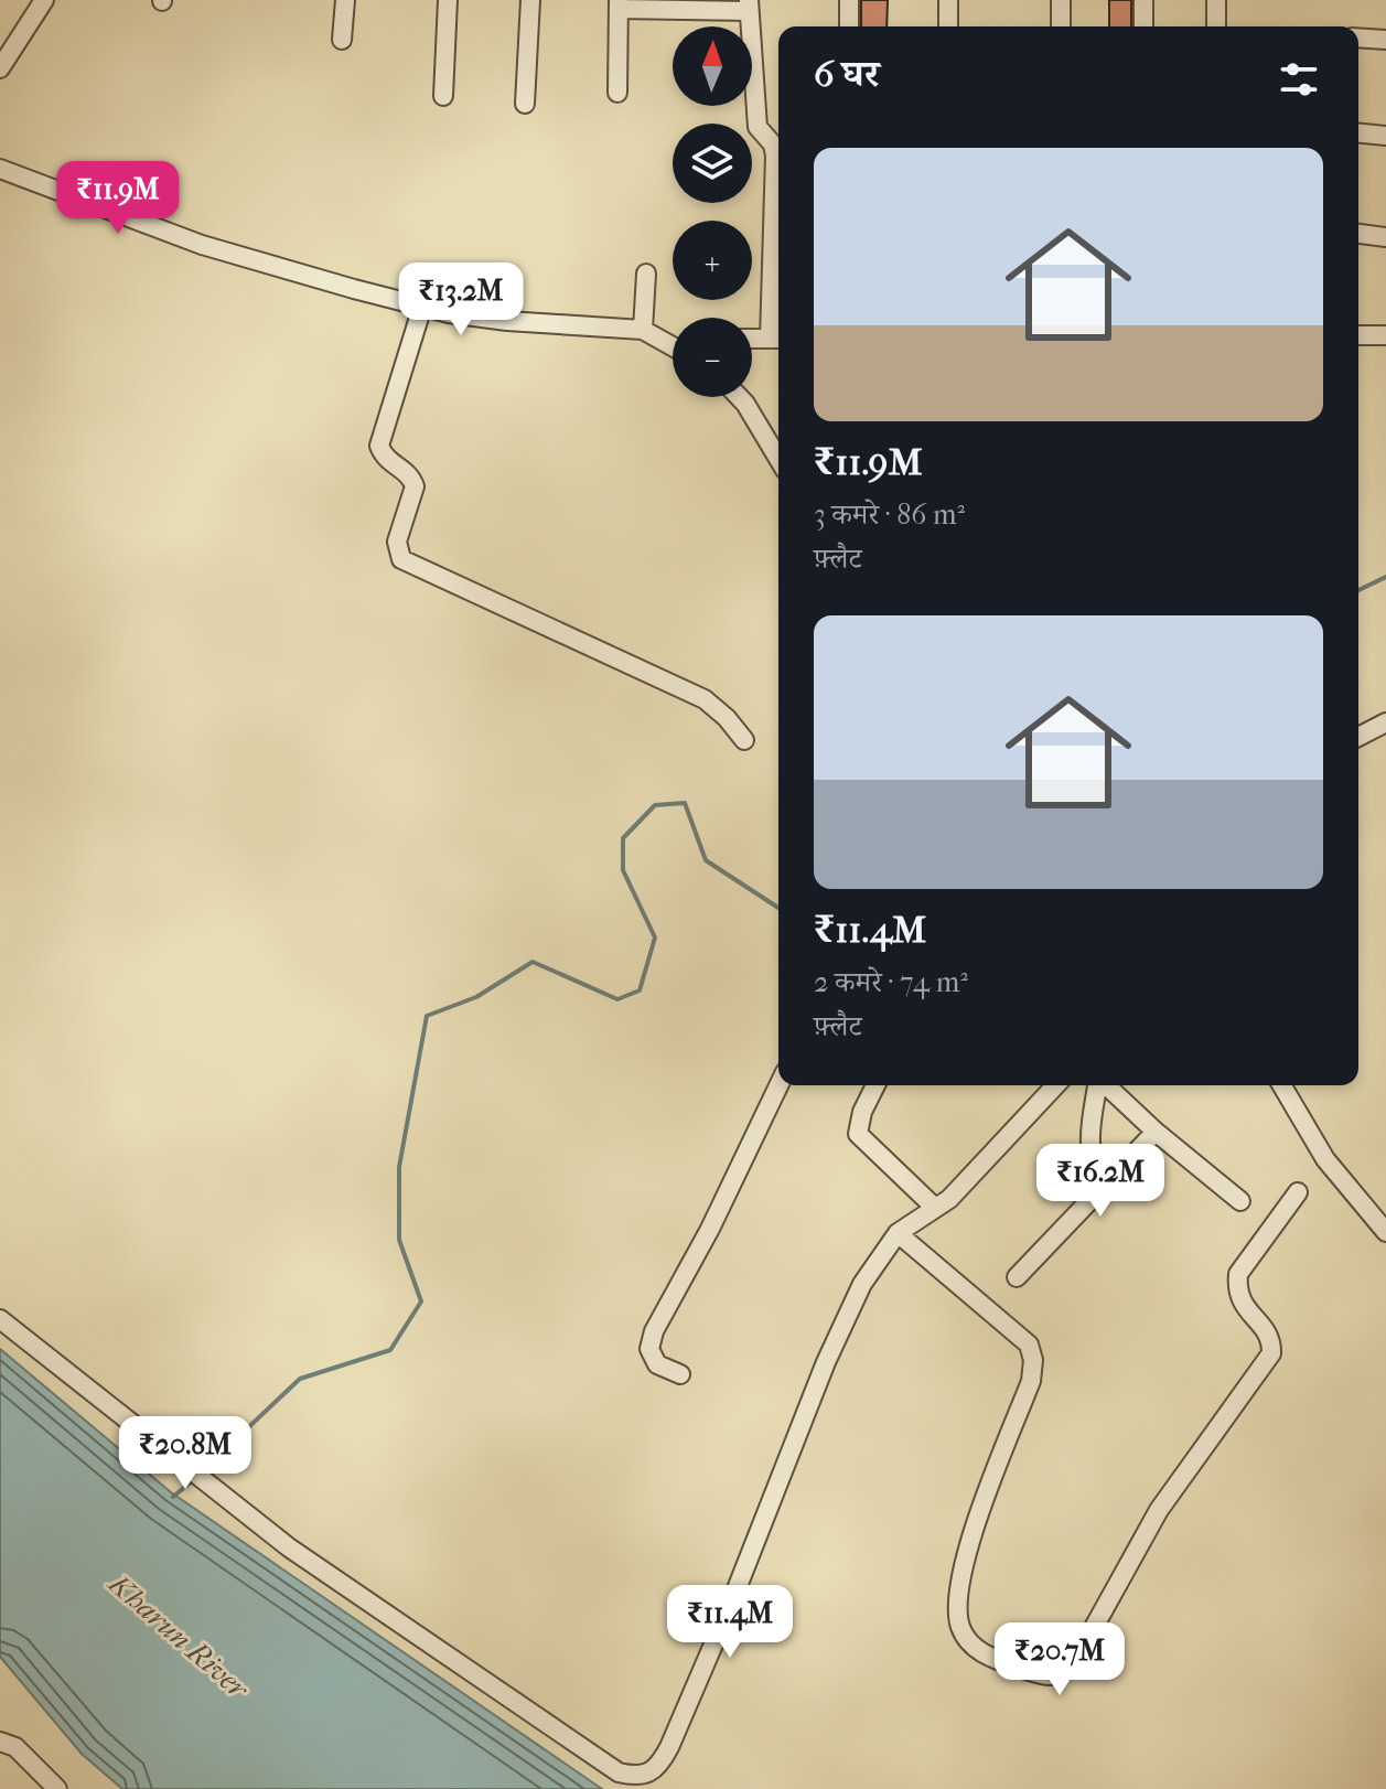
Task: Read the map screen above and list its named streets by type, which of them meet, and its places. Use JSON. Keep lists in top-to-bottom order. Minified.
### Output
{"water":["Kharun River"],"north":"top","page":{"map_buttons":["+","−"],"heading":"6 घर","list":[{"name":"₹11.9M","note":"3 कमरे · 86 m² · फ़्लैट"},{"name":"₹11.4M","note":"2 कमरे · 74 m² · फ़्लैट"}],"price":["₹11.9M","₹13.2M","₹16.2M","₹20.8M","₹11.4M","₹20.7M"]}}
